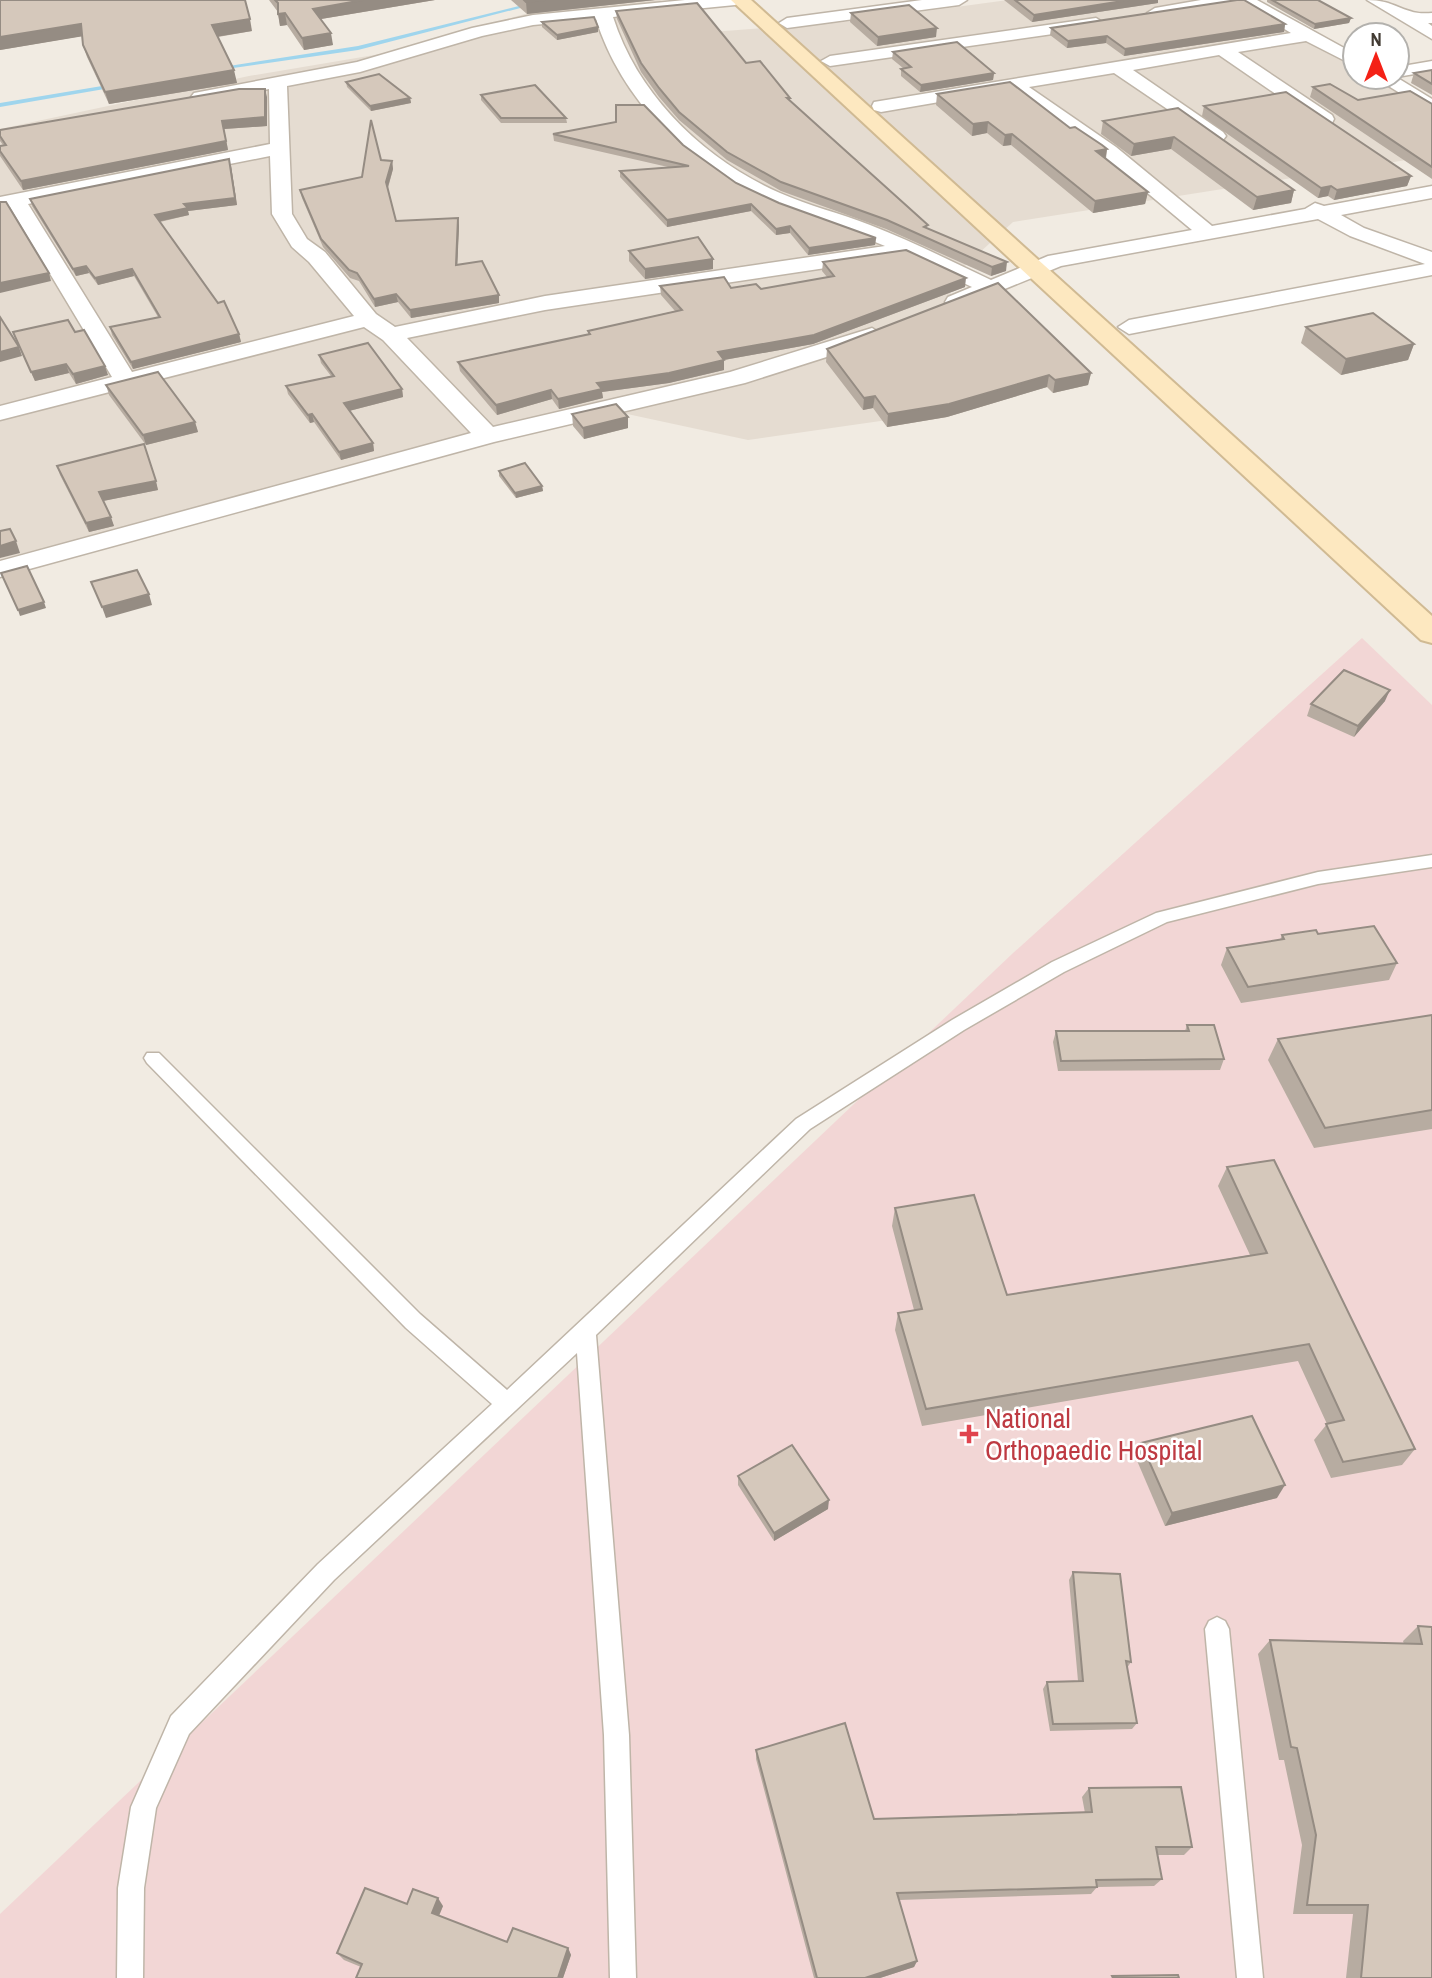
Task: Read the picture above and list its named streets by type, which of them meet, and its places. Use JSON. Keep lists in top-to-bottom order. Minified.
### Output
{"places":{"health":["National Orthopaedic Hospital"]},"north":"top"}
